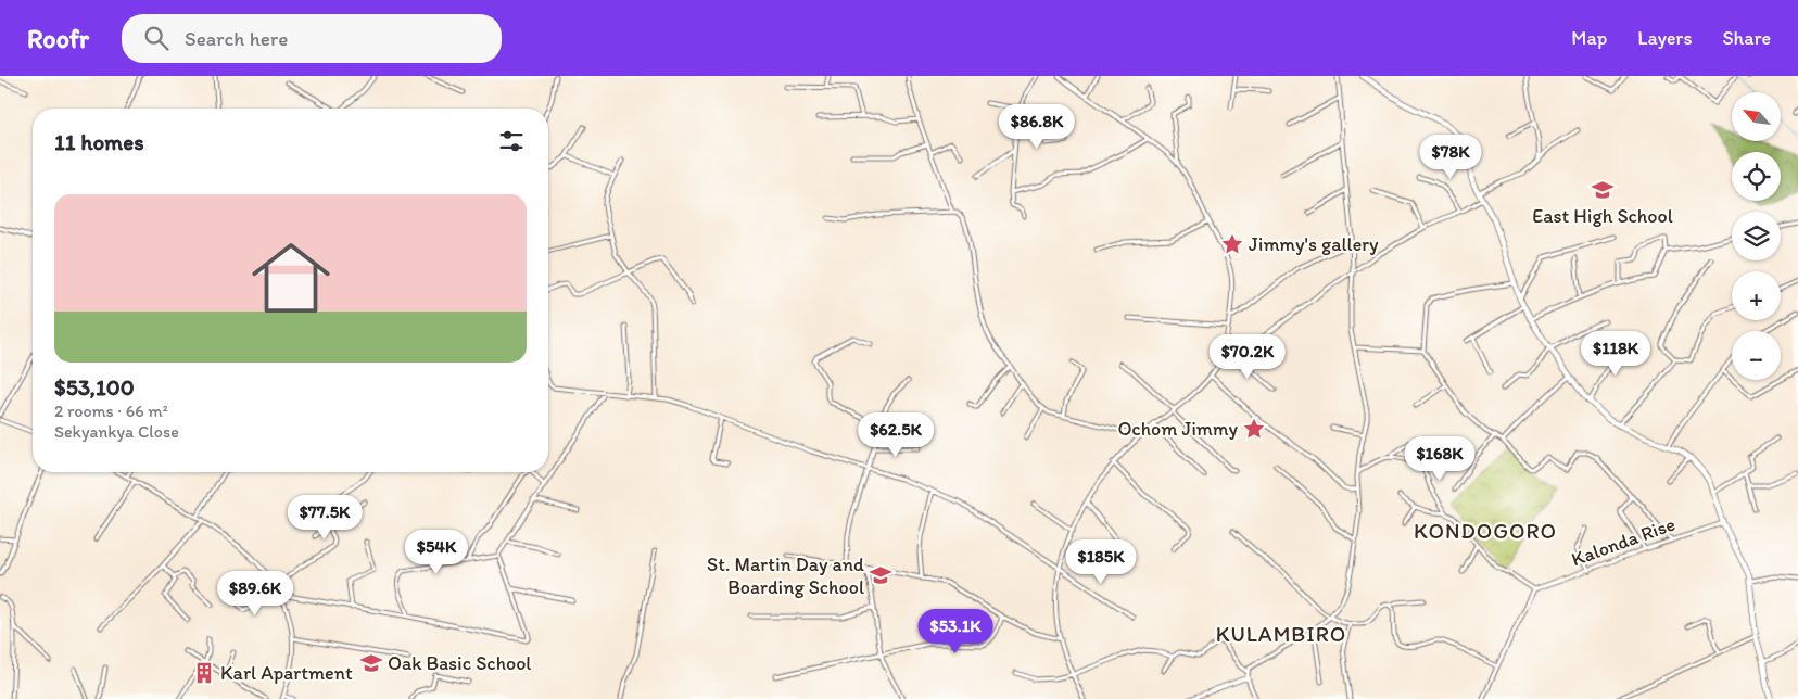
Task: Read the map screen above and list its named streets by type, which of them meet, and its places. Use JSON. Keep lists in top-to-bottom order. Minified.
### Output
{"streets":{"street":["Kalonda Rise"]},"districts":["KONDOGORO","KULAMBIRO"],"places":{"school or university":["East High School","St. Martin Day and Boarding School","Oak Basic School"],"place":["Jimmy's gallery","Ochom Jimmy"],"building":["Karl Apartment"]},"north":"top left","page":{"header":"Roofr","search":"Search here","nav":["Map","Layers","Share"],"map_buttons":["+","−"],"price":["$86.8K","$78K","$118K","$70.2K","$62.5K","$168K","$77.5K","$54K","$185K","$89.6K","$53.1K"],"heading":"11 homes","list":[{"name":"$53,100","note":"2 rooms · 66 m² · Sekyankya Close"}]}}
